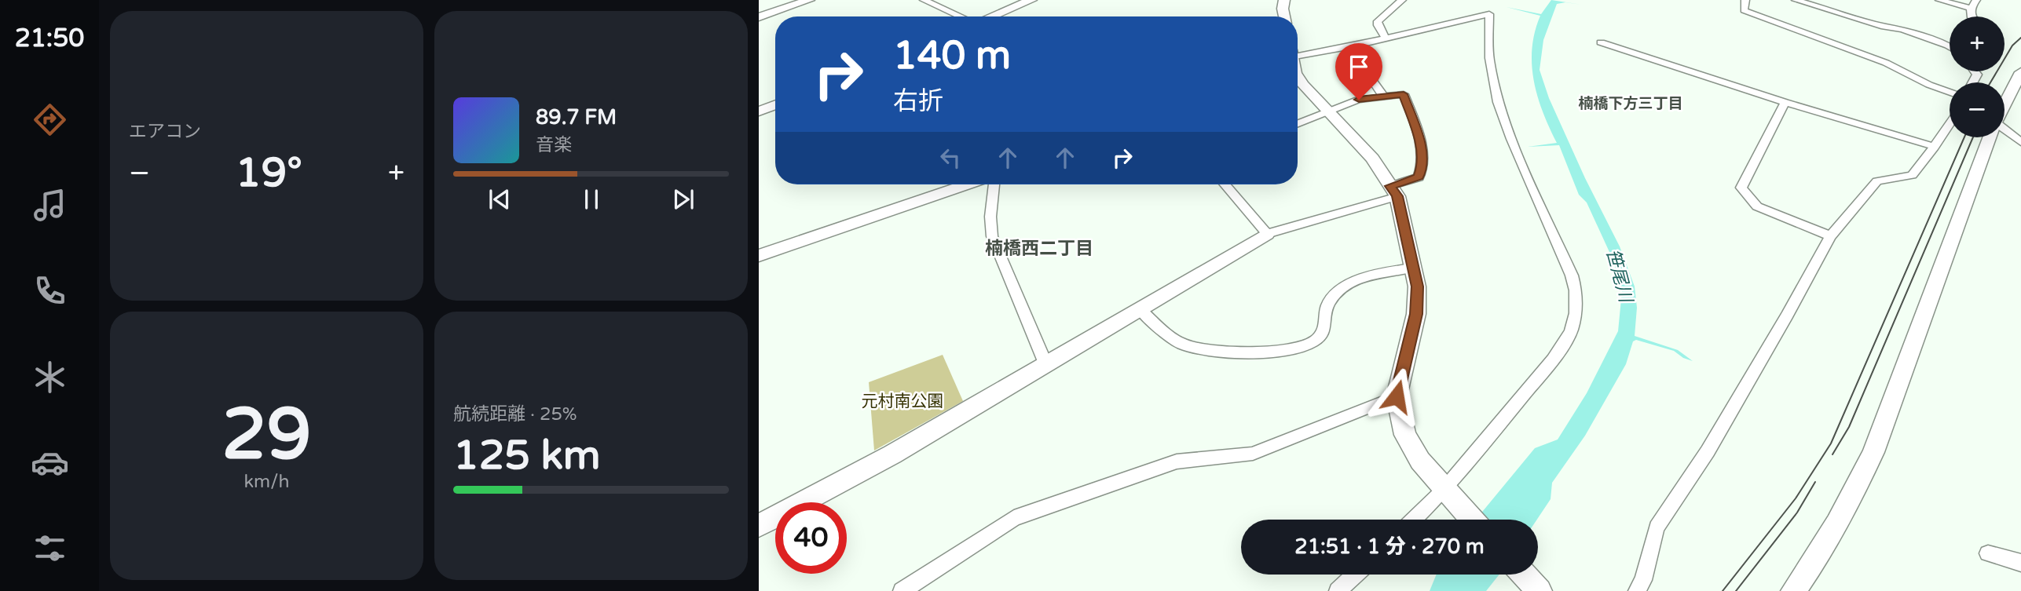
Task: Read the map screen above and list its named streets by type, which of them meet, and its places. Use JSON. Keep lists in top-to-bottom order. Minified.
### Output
{"districts":["楠橋下方三丁目","楠橋西二丁目"],"water":["笹尾川"],"parks":["元村南公園"],"page":{"tabs":"21:50","tile":["エアコン",["29","km/h"],["航続距離 · 25%","125 km"]],"map_buttons":["+","−"],"turn":["140 m","右折"],"song":["89.7 FM","音楽"],"heat":["−","19°","+"],"limit":"40","trip":"21:51 · 1 分 · 270 m"}}
